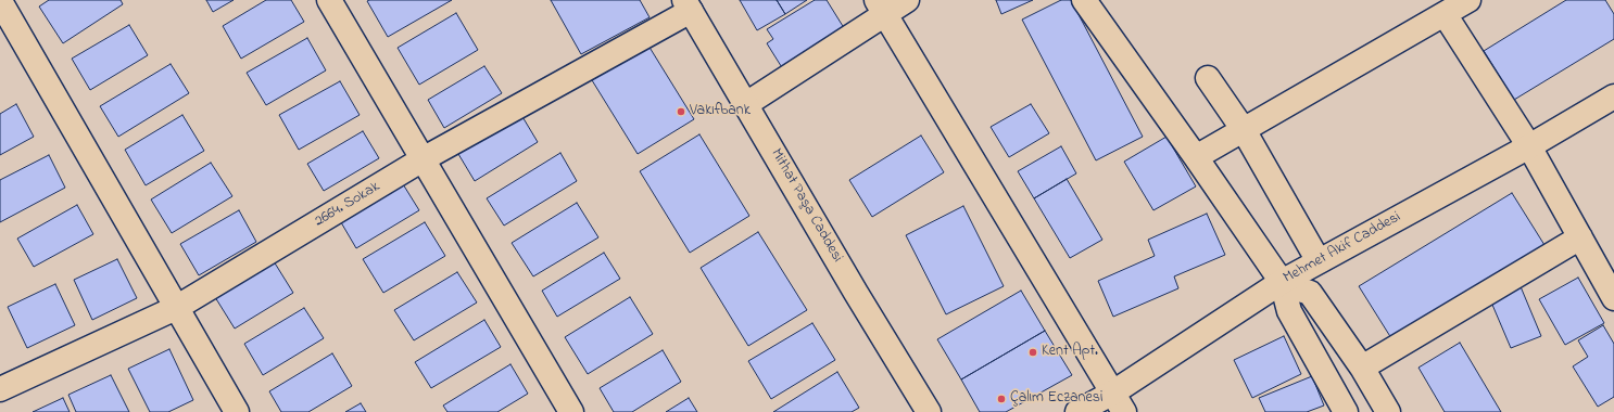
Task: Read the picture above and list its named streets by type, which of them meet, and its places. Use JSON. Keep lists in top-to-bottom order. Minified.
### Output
{"streets":{"street":["2664. Sokak","Mithat Paşa Caddesi","Mehmet Akif Caddesi"]},"crossings":[["2664. Sokak","Mithat Paşa Caddesi"]],"places":["Vakıfbank","Kent Apt.","Çalım Eczanesi"]}
